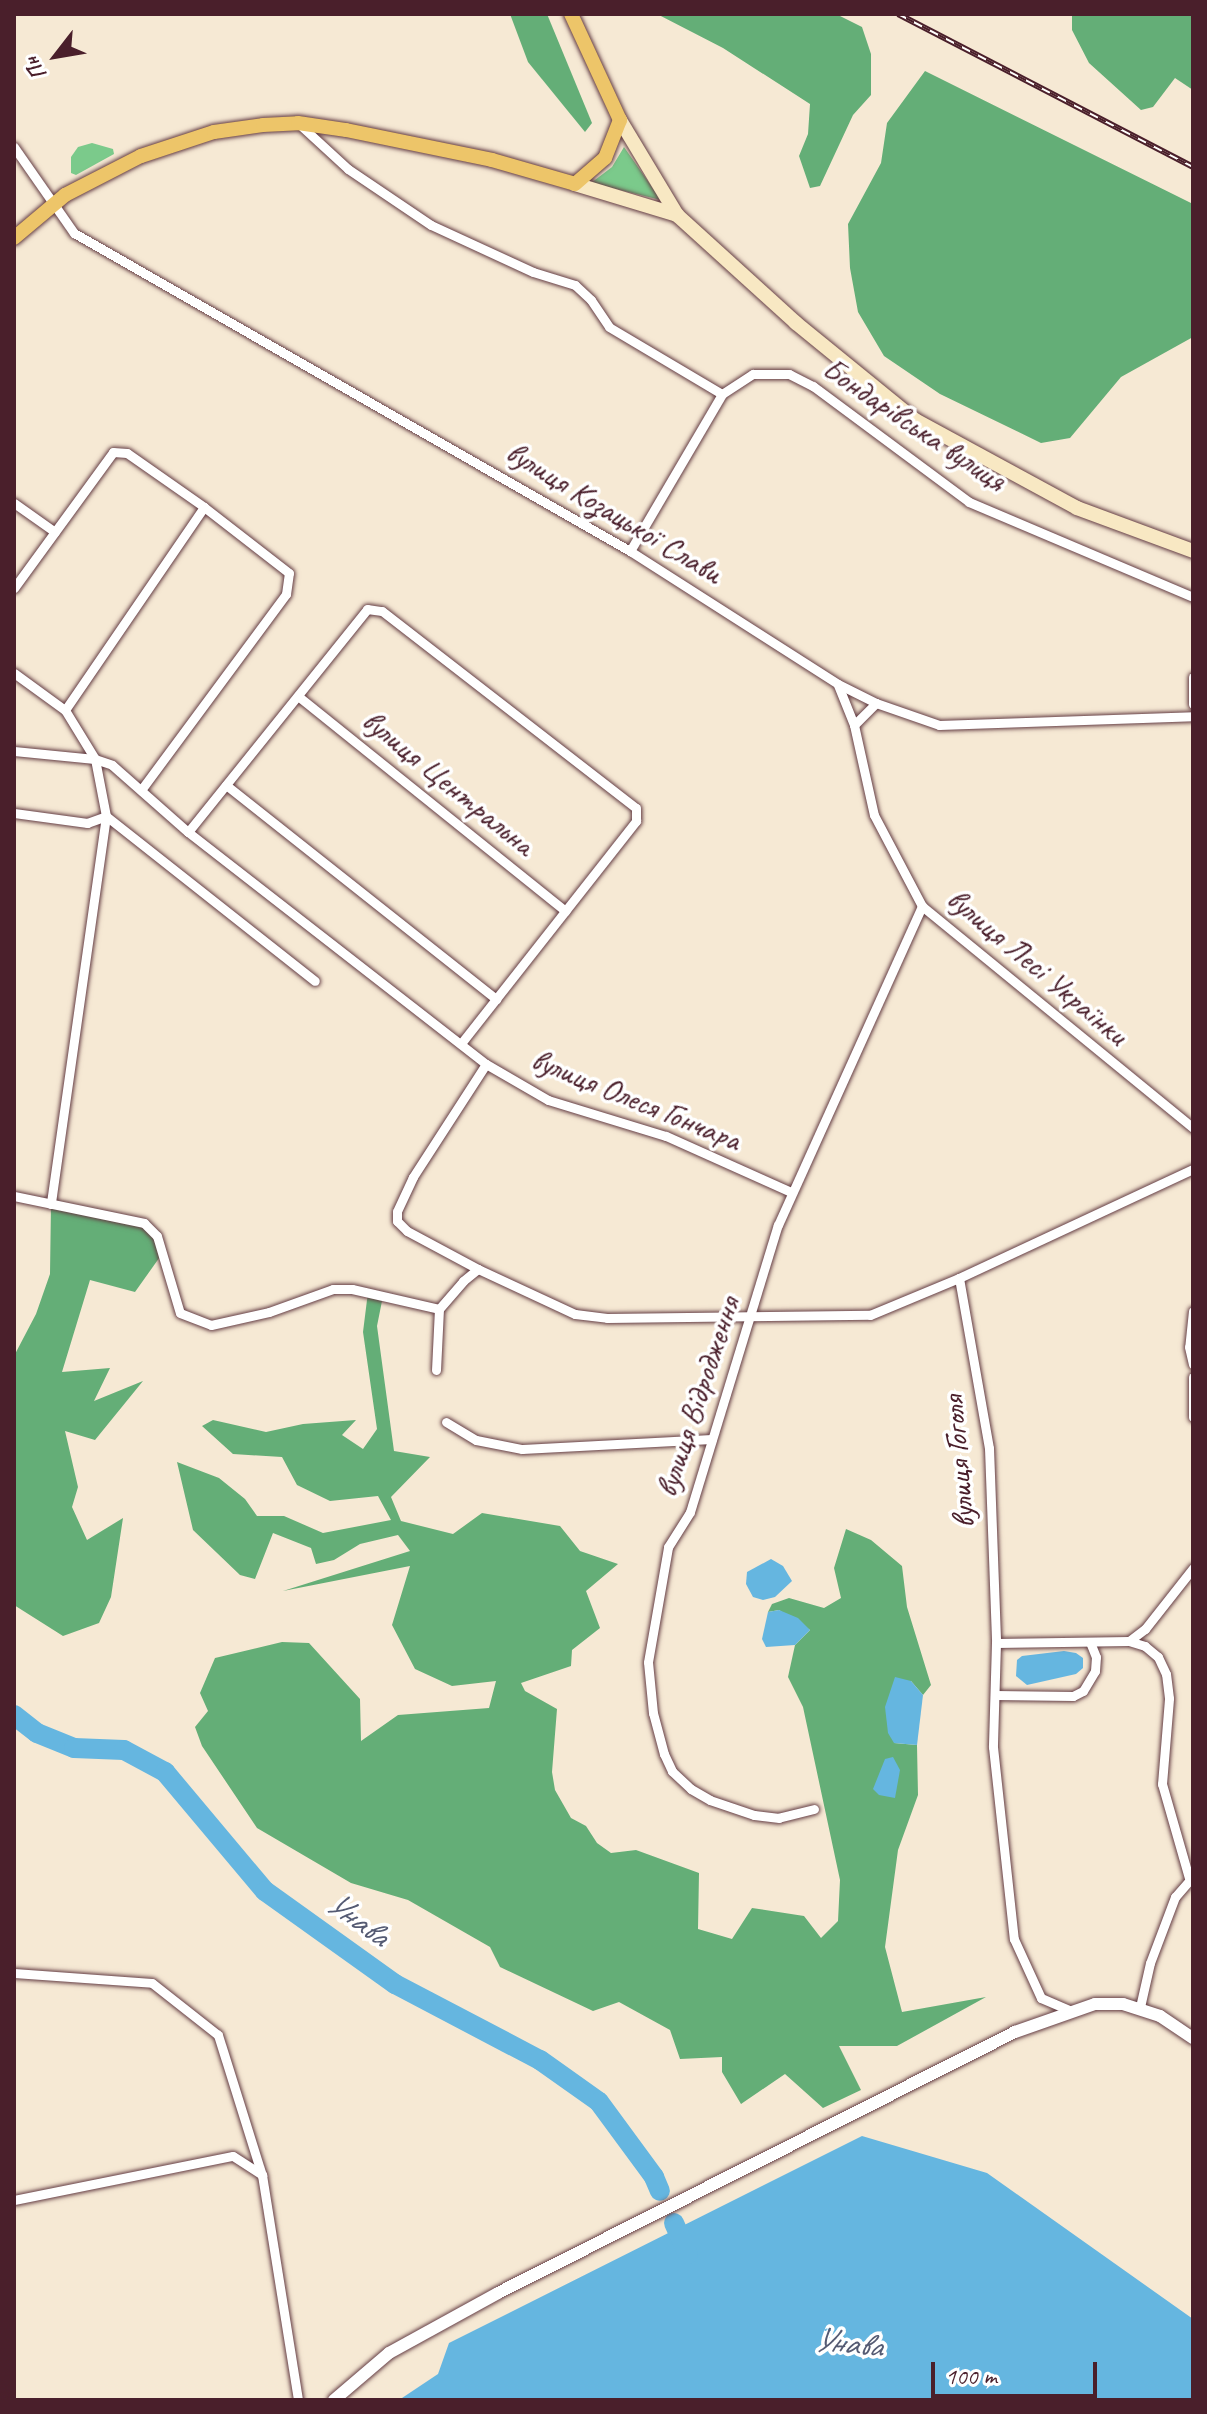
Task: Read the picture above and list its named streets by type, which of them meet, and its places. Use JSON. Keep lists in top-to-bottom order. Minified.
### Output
{"streets":{"street":["Бондарівська вулиця","вулиця Козацької Слави","вулиця Центральна","вулиця Лесі Українки","вулиця Олеся Гончара","вулиця Відродження","вулиця Гоголя"]},"crossings":[["вулиця Козацької Слави","вулиця Лесі Українки"],["вулиця Лесі Українки","вулиця Відродження"],["вулиця Олеся Гончара","вулиця Відродження"]],"water":["Унава"],"scale_bar":"100 m","north":"bottom left"}
